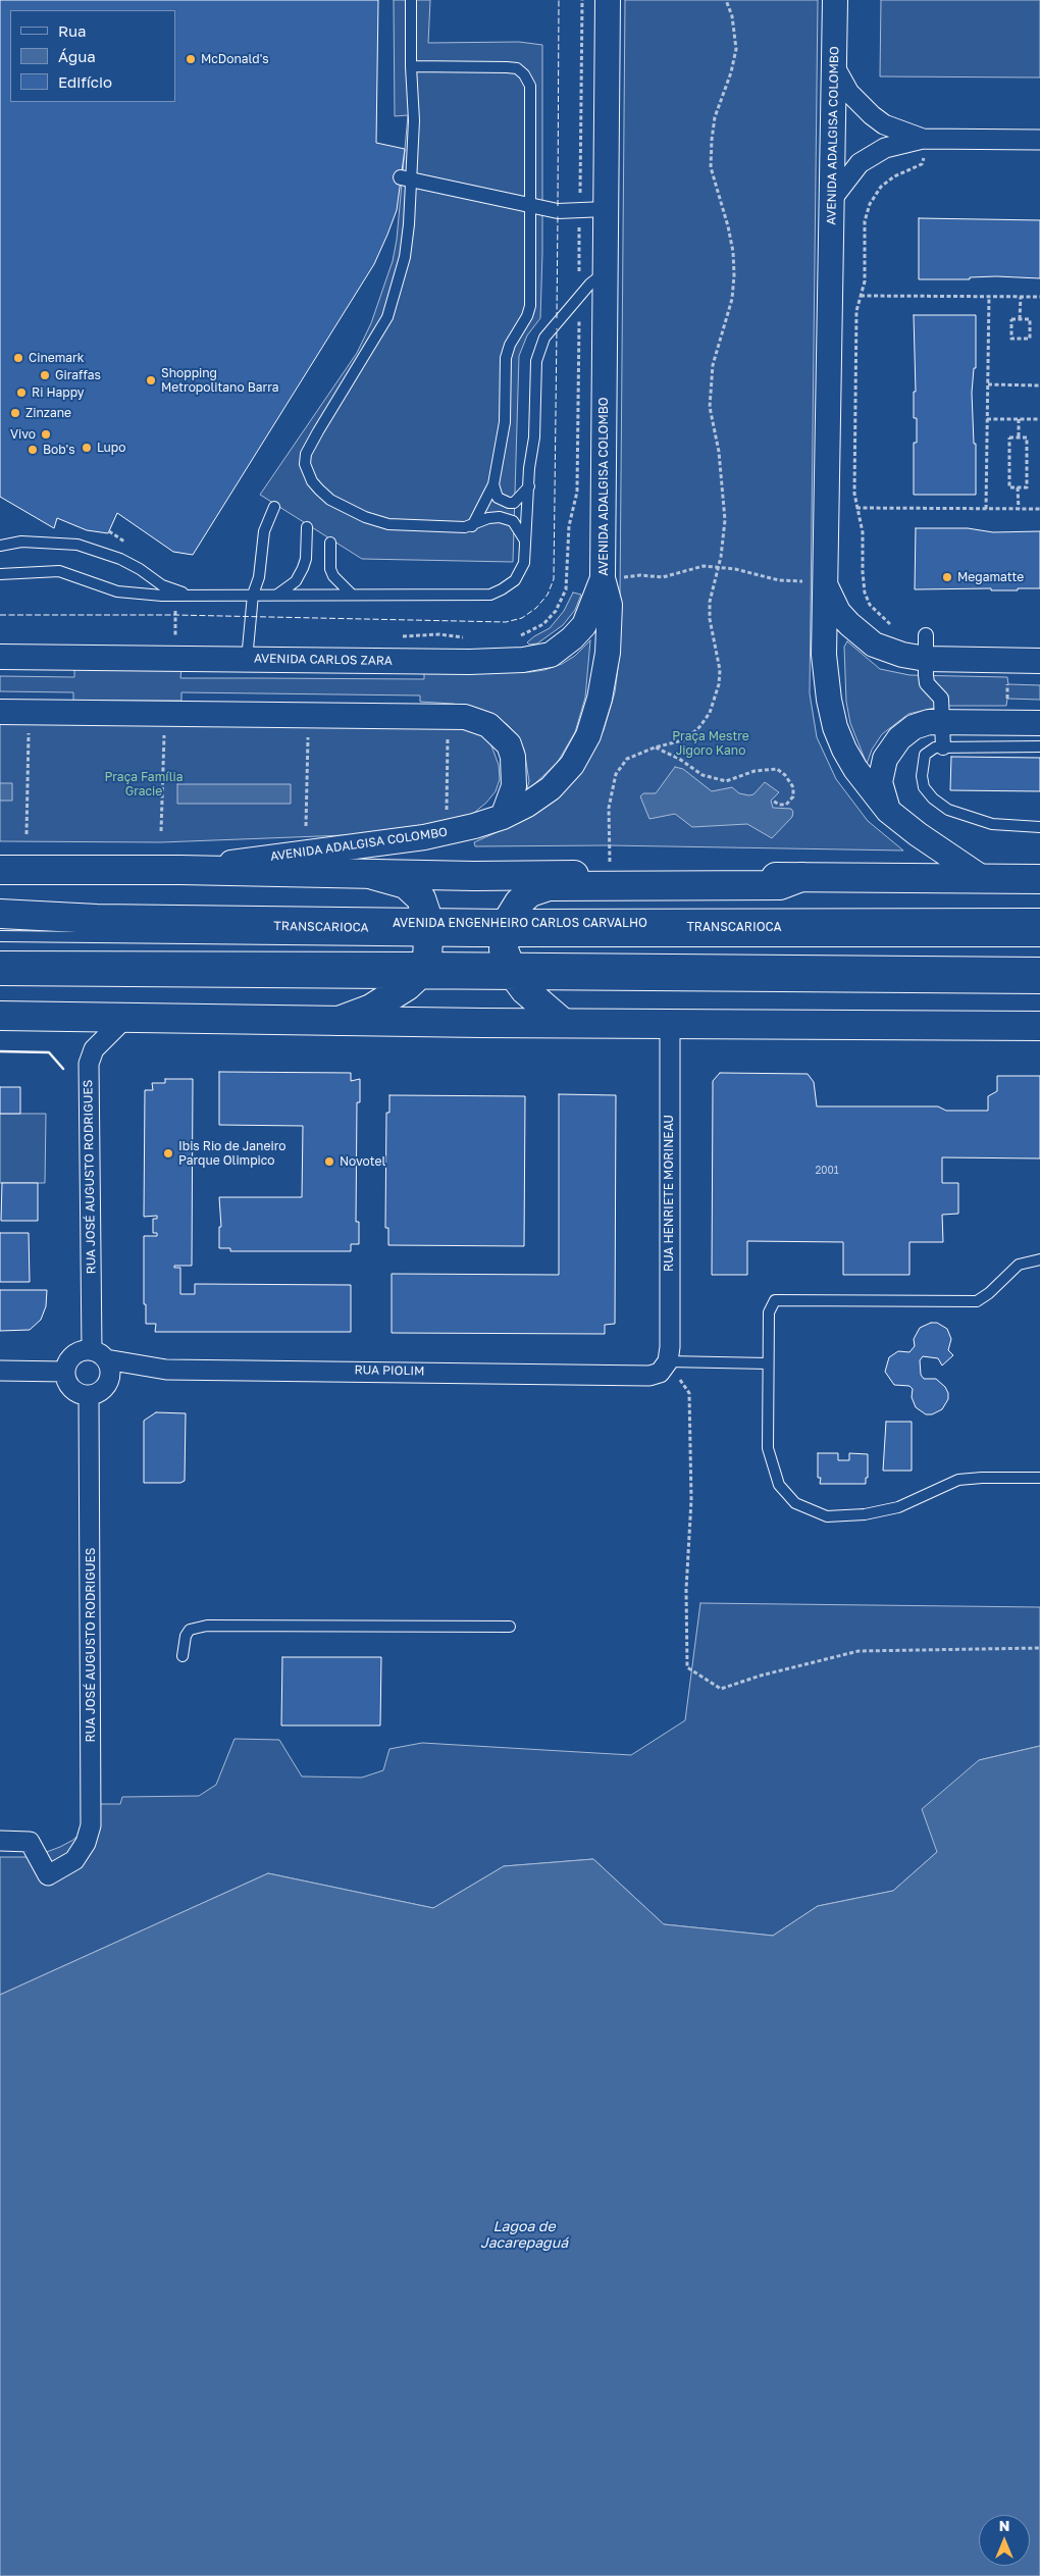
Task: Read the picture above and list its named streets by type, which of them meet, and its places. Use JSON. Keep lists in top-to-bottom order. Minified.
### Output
{"streets":{"main road":["AVENIDA ENGENHEIRO CARLOS CARVALHO"],"street":["AVENIDA ADALGISA COLOMBO","AVENIDA CARLOS ZARA","RUA JOSÉ AUGUSTO RODRIGUES","RUA HENRIETE MORINEAU","RUA PIOLIM"],"lane":["TRANSCARIOCA"]},"crossings":[["AVENIDA ADALGISA COLOMBO","AVENIDA CARLOS ZARA"],["AVENIDA ENGENHEIRO CARLOS CARVALHO","TRANSCARIOCA"],["RUA JOSÉ AUGUSTO RODRIGUES","RUA PIOLIM"],["RUA HENRIETE MORINEAU","RUA PIOLIM"]],"water":["Lagoa de Jacarepaguá"],"parks":["Praça Mestre Jigoro Kano","Praça Família Gracie"],"places":["McDonald's","Cinemark","Giraffas","Shopping Metropolitano Barra","Ri Happy","Zinzane","Vivo","Lupo","Bob's","Megamatte","Ibis Rio de Janeiro Parque Olimpico","Novotel"],"house_numbers":["2001"],"legend":["Rua","Água","Edifício"],"north":"top"}
